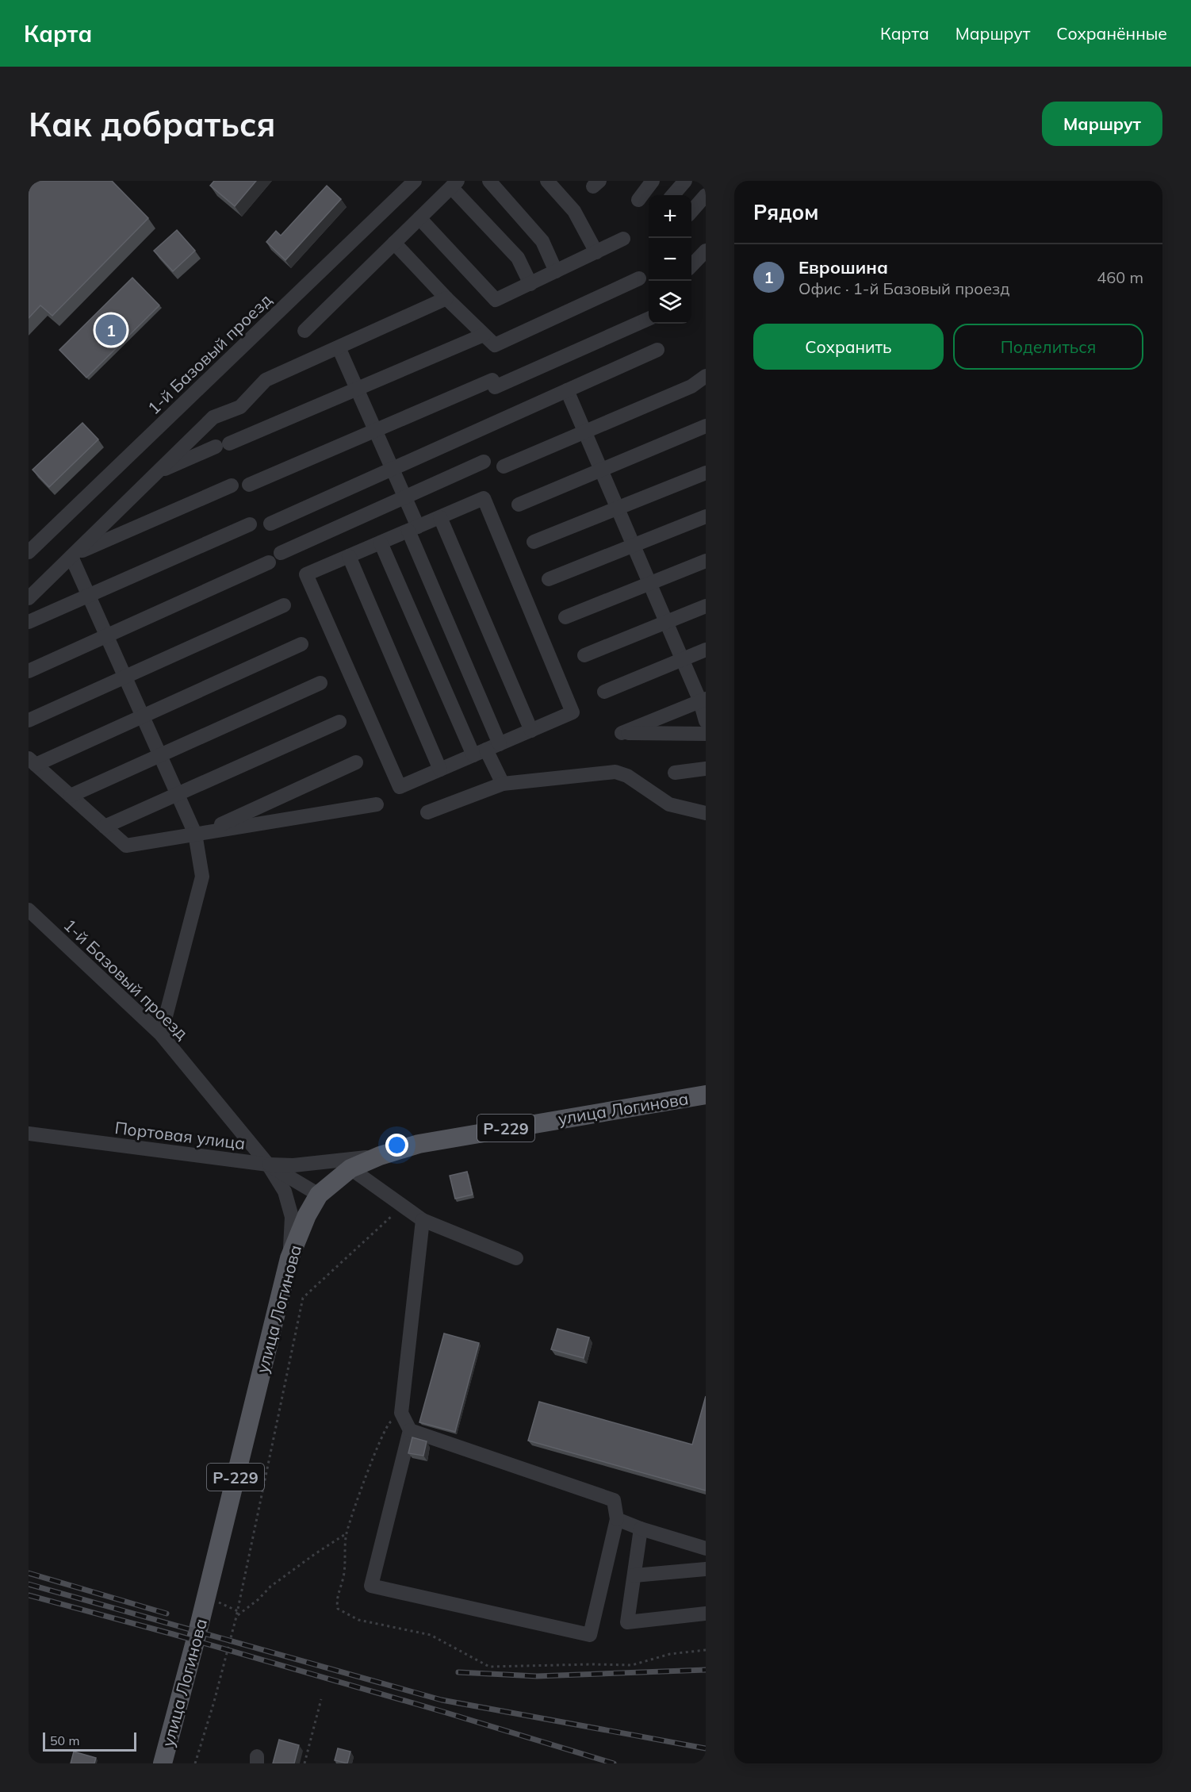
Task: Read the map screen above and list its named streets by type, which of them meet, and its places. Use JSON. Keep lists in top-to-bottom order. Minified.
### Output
{"streets":{"main road":["улица Логинова","Р-229"],"street":["1-й Базовый проезд","Портовая улица"]},"crossings":[["1-й Базовый проезд","Портовая улица"],["улица Логинова","Портовая улица"]],"scale_bar":"50 m","page":{"header":"Карта","nav":["Карта","Маршрут","Сохранённые"],"buttons":["Маршрут",["Сохранить","Поделиться"]],"title":"Как добраться","heading":"Рядом","map_buttons":["+","−"],"list":[{"mark":"1","name":"Еврошина","note":"Офис · 1-й Базовый проезд","value":"460 m"}],"pins":"1","scale":"50 m"}}
